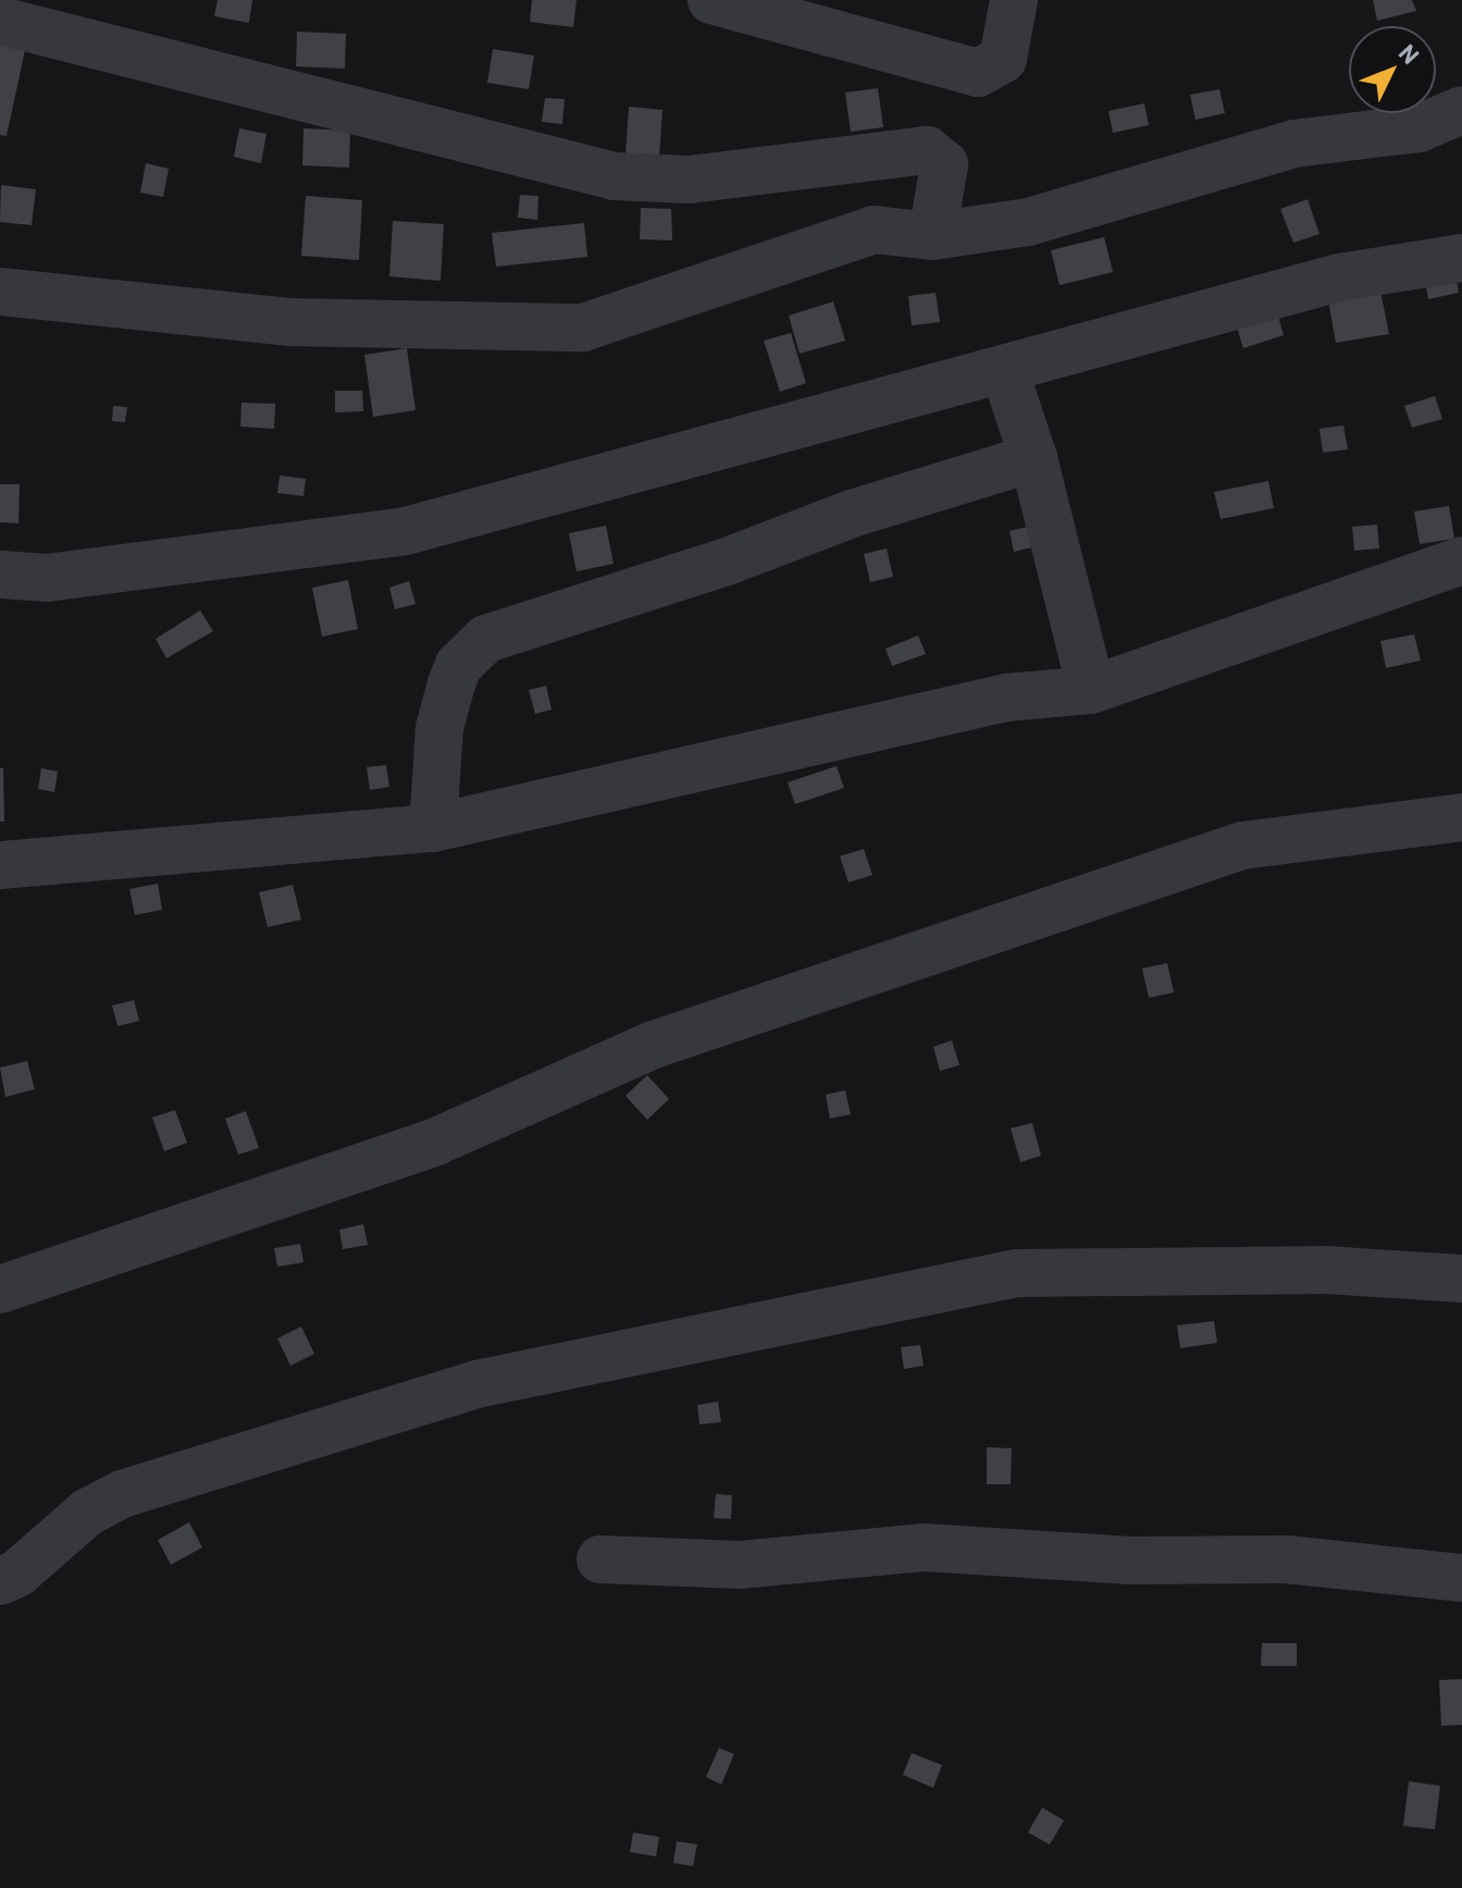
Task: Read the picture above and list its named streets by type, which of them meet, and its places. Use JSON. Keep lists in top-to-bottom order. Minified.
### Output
{"north":"top right"}
